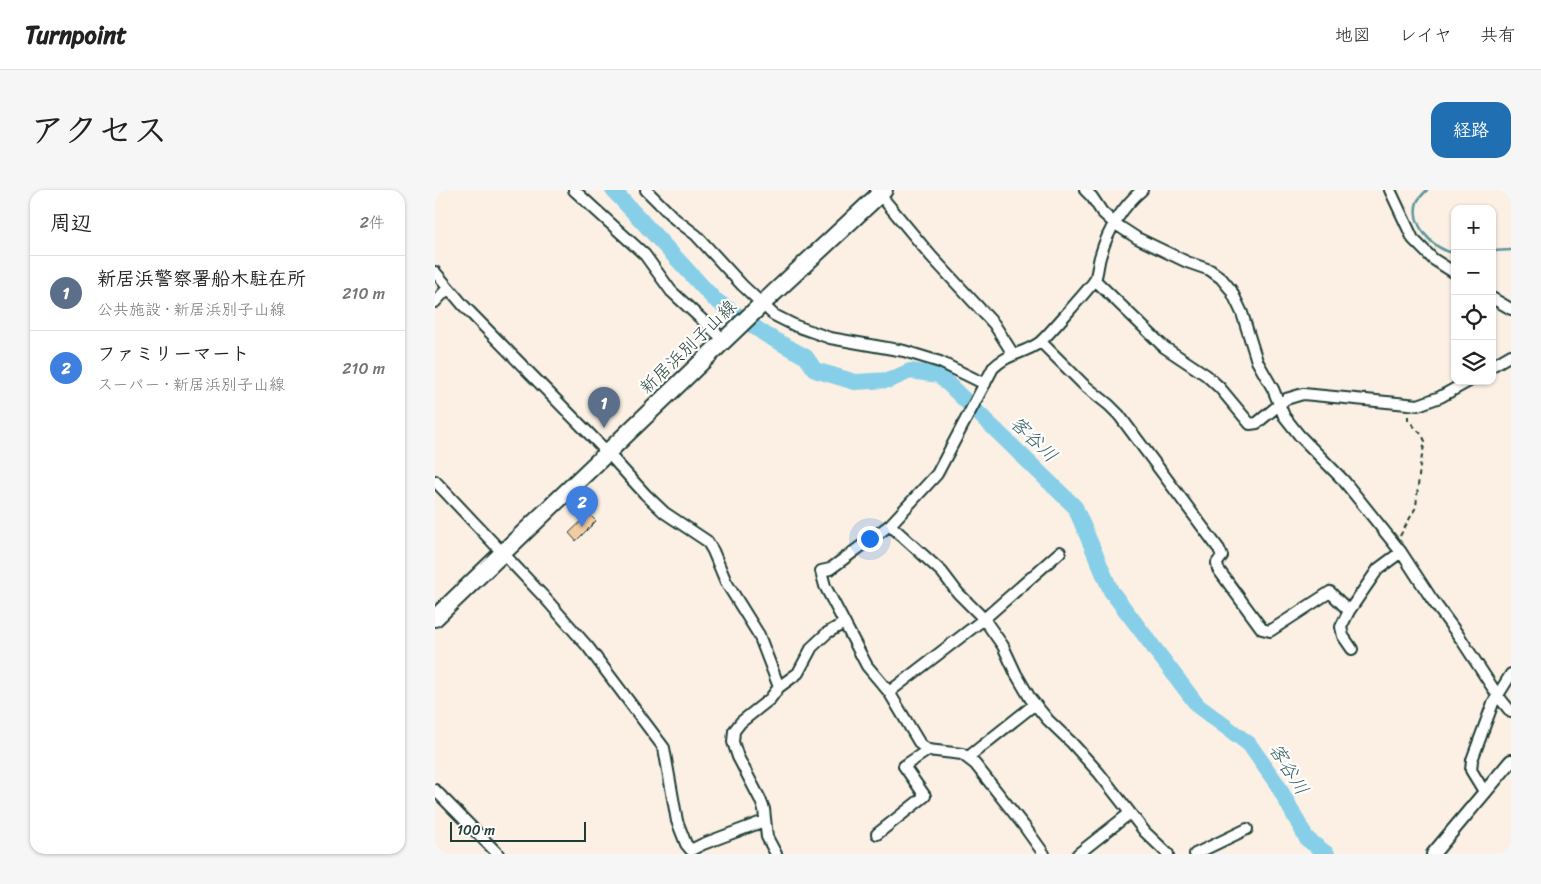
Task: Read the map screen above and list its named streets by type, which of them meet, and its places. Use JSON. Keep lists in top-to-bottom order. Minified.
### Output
{"streets":{"main road":["新居浜別子山線"]},"water":["客谷川"],"scale_bar":"100 m","page":{"header":"Turnpoint","nav":["地図","レイヤ","共有"],"title":"アクセス","buttons":"経路","heading":["周辺","2件"],"map_buttons":["+","−"],"list":[{"mark":"1","name":"新居浜警察署船木駐在所","note":"公共施設 · 新居浜別子山線","value":"210 m"},{"mark":"2","name":"ファミリーマート","note":"スーパー · 新居浜別子山線","value":"210 m"}],"pins":["1","2"],"scale":"100 m"}}
